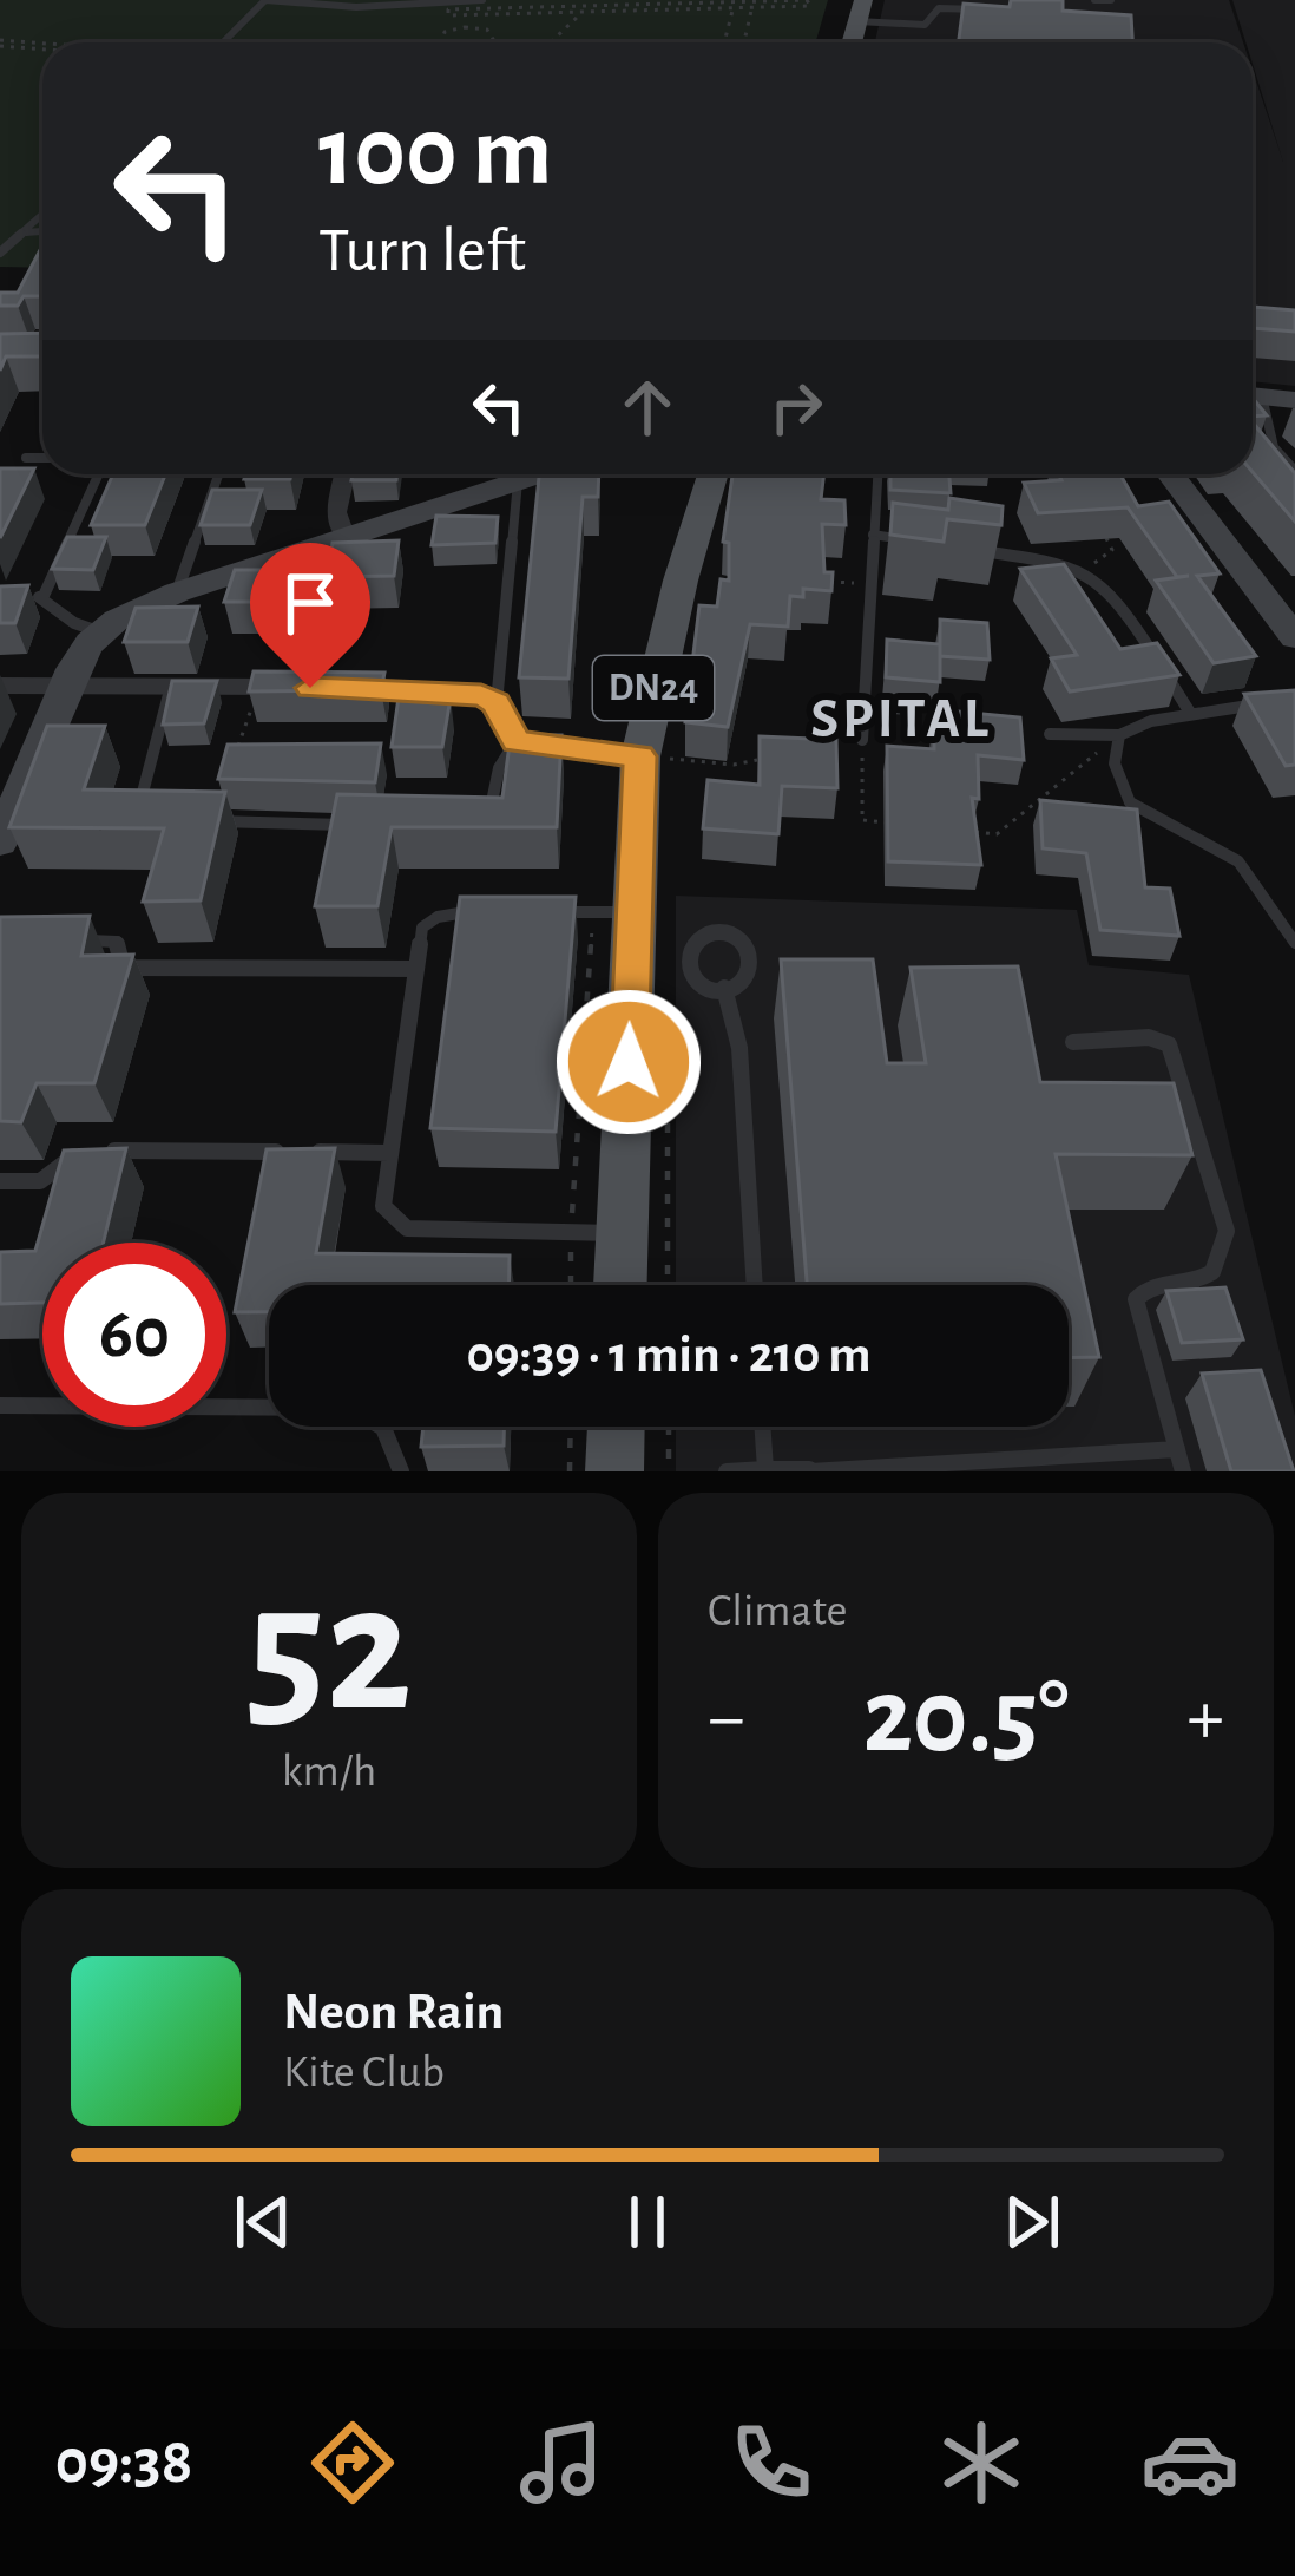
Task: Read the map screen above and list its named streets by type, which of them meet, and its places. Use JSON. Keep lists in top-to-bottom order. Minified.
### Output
{"streets":{"main road":["DN24"]},"districts":["SPITAL"],"page":{"turn":["100 m","Turn left"],"limit":"60","trip":"09:39 · 1 min · 210 m","tile":[["52","km/h"],"Climate"],"heat":["−","20.5°","+"],"song":["Neon Rain","Kite Club"],"tabs":"09:38"}}
